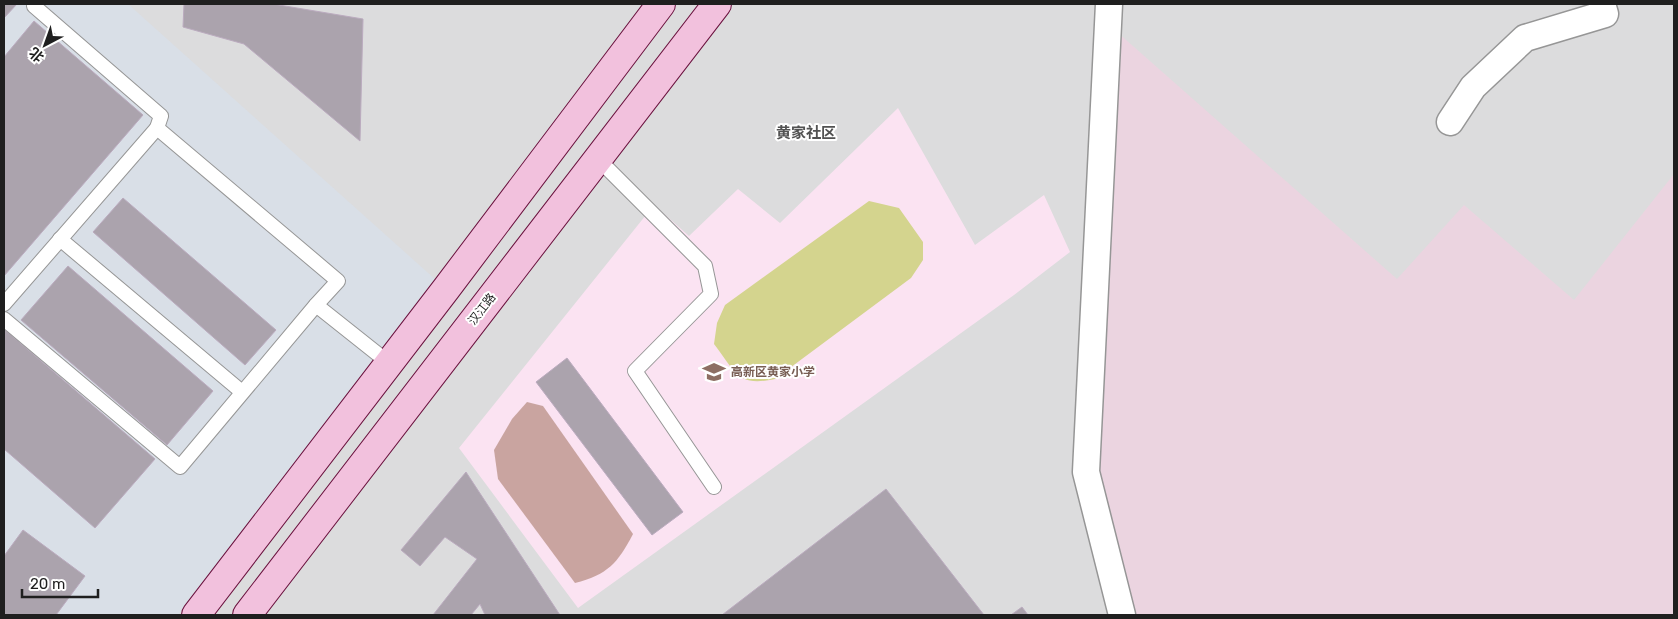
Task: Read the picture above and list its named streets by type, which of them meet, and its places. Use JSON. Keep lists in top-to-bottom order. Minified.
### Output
{"streets":{"main road":["汉江路"]},"districts":["黄家社区"],"places":{"school or university":["高新区黄家小学"]},"scale_bar":"20 m","north":"bottom left"}
